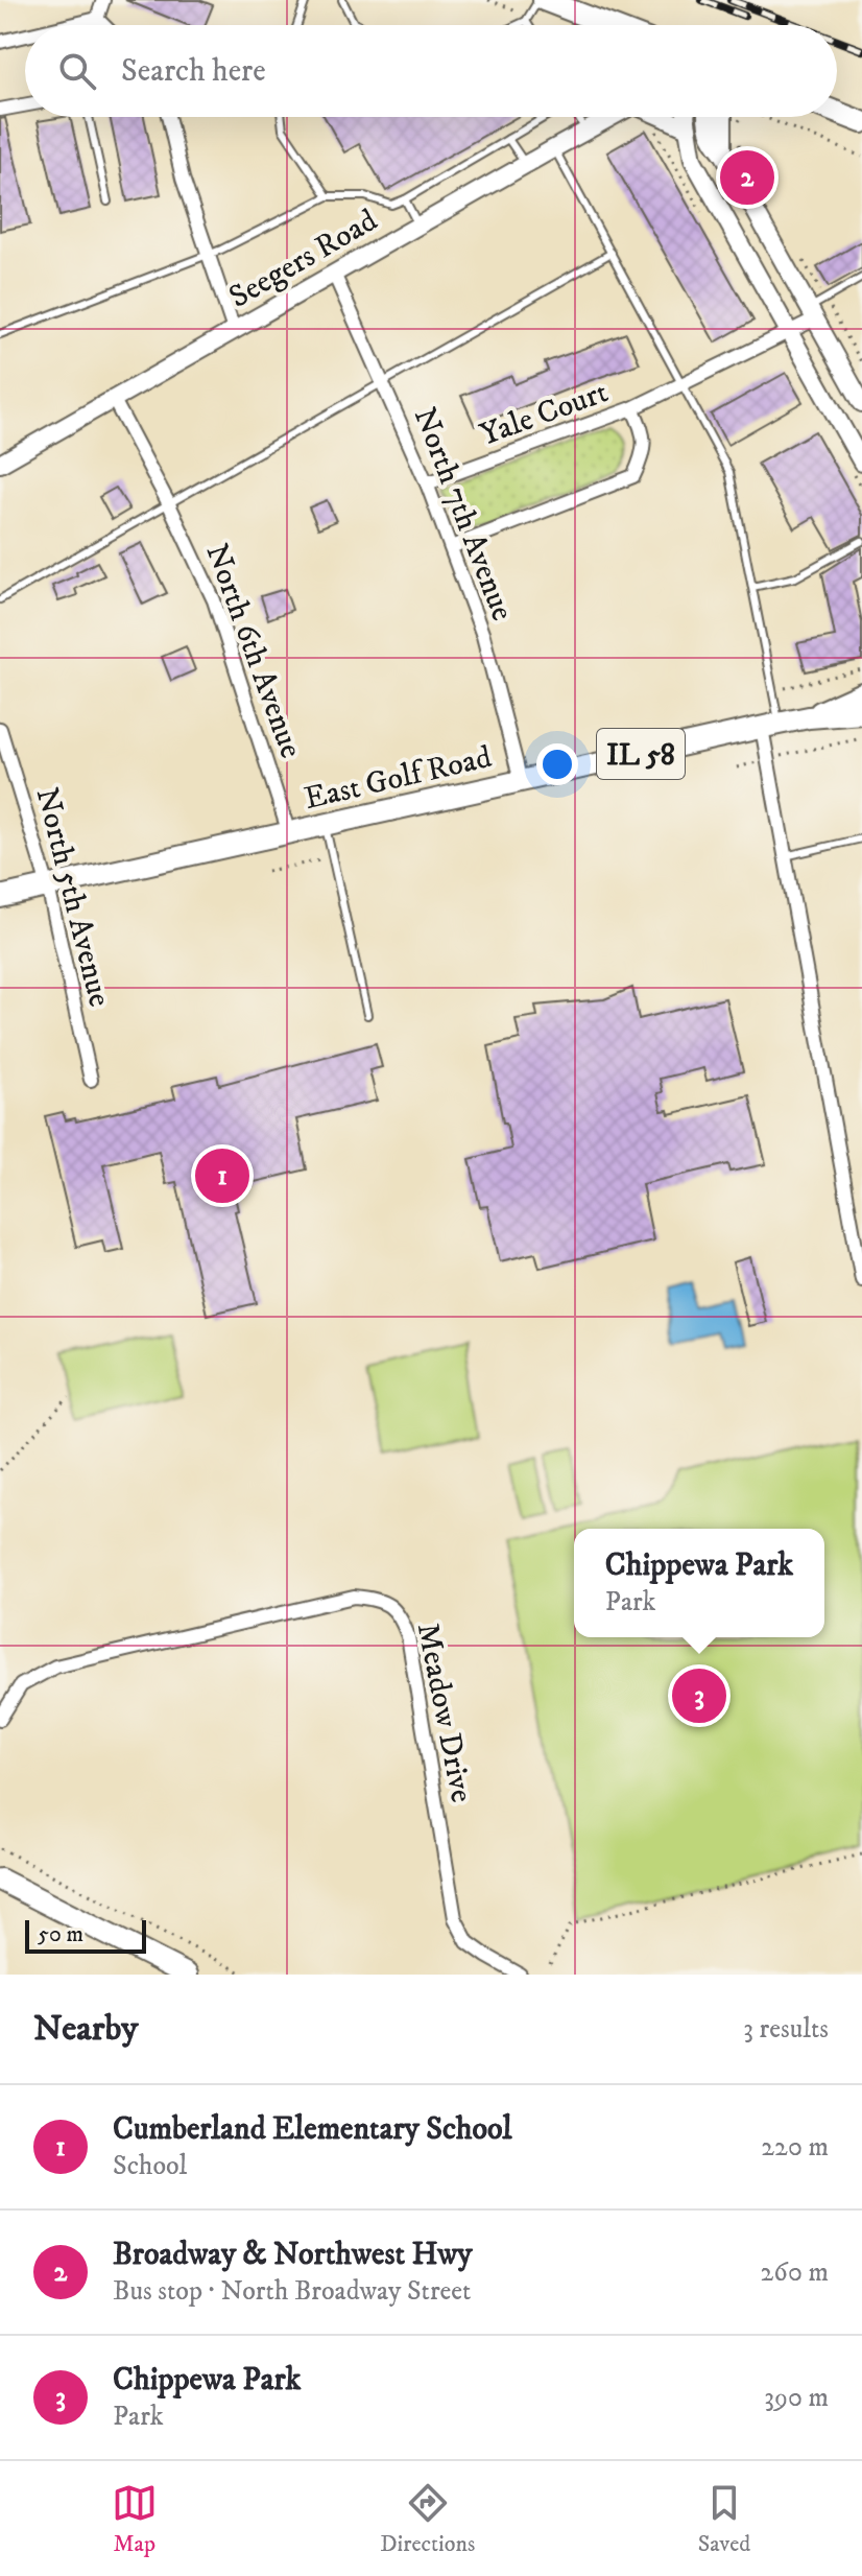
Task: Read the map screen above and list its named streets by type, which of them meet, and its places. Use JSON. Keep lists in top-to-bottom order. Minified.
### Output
{"streets":{"main road":["IL 58","East Golf Road"],"street":["Seegers Road","Yale Court","North 7th Avenue","North 6th Avenue","North 5th Avenue","Meadow Drive"]},"crossings":[["Seegers Road","North 7th Avenue"],["Seegers Road","North 6th Avenue"],["Yale Court","North 7th Avenue"],["North 7th Avenue","East Golf Road"],["North 6th Avenue","East Golf Road"],["East Golf Road","North 5th Avenue"]],"scale_bar":"50 m","page":{"search":"Search here","pins":["2","1","3"],"popup":["Chippewa Park","Park"],"scale":"50 m","heading":["Nearby","3 results"],"list":[{"mark":"1","name":"Cumberland Elementary School","note":"School","value":"220 m"},{"mark":"2","name":"Broadway & Northwest Hwy","note":"Bus stop · North Broadway Street","value":"260 m"},{"mark":"3","name":"Chippewa Park","note":"Park","value":"390 m"}],"nav":["Map","Directions","Saved"]}}
